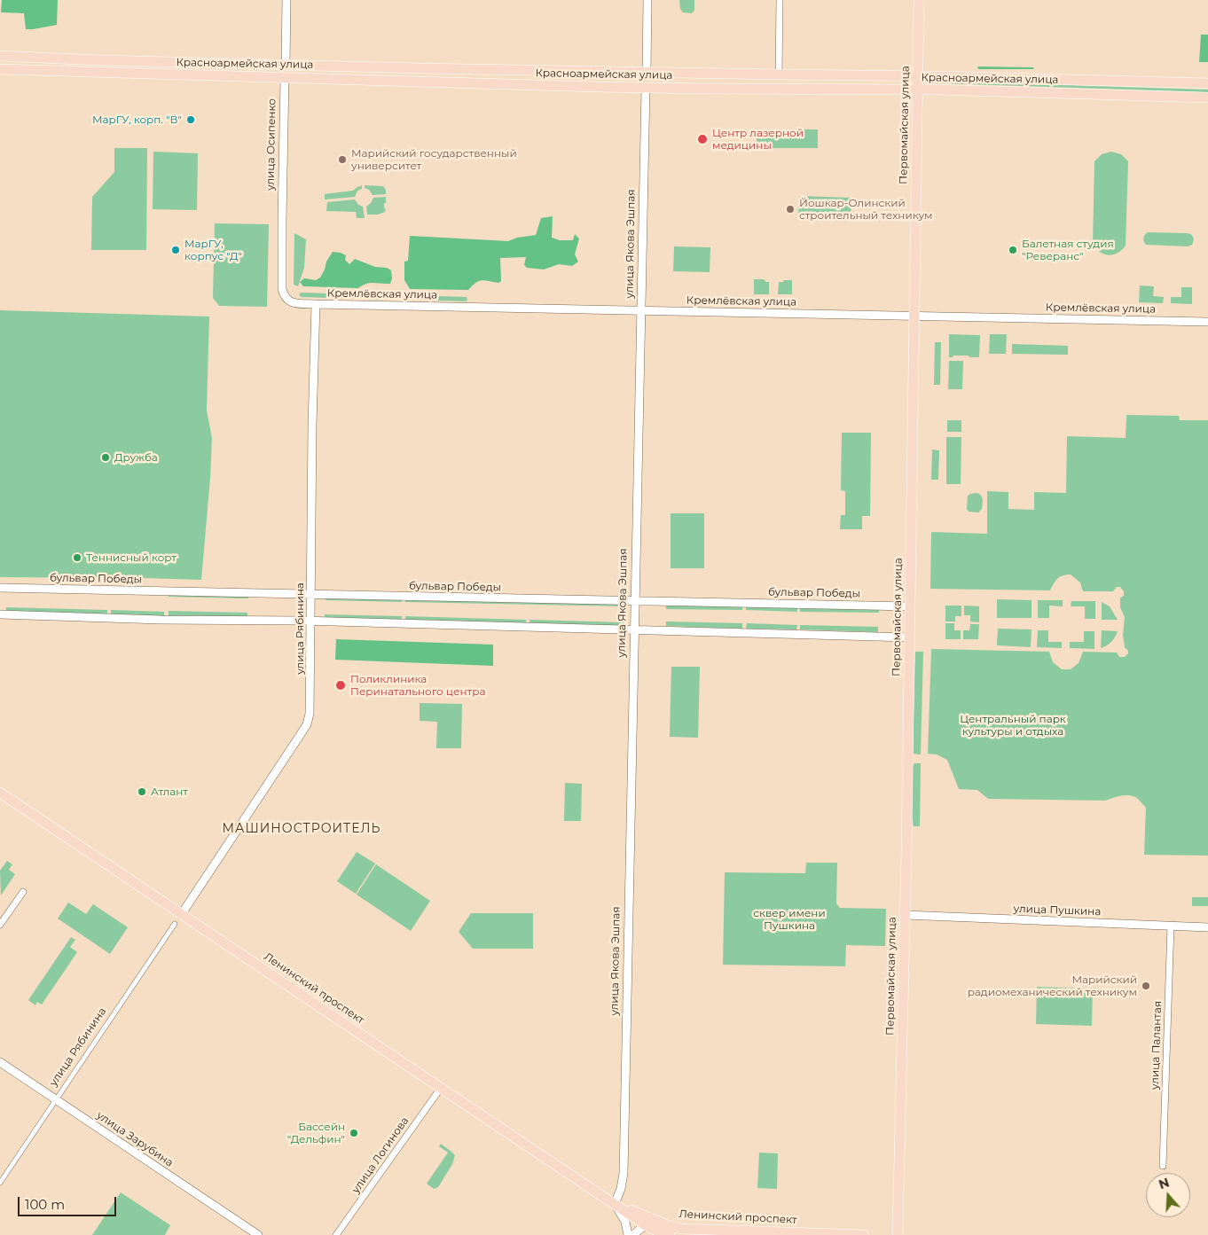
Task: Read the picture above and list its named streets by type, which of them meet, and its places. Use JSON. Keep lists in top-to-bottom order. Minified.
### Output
{"streets":{"main road":["Красноармейская улица","Первомайская улица","улица Осипенко","улица Якова Эшпая","Ленинский проспект"],"street":["Кремлёвская улица","бульвар Победы","улица Рябинина","улица Пушкина","улица Палантая","улица Зарубина","улица Логинова"]},"crossings":[["Красноармейская улица","Первомайская улица"],["Красноармейская улица","улица Осипенко"],["Красноармейская улица","улица Якова Эшпая"],["Первомайская улица","Кремлёвская улица"],["Первомайская улица","бульвар Победы"],["Первомайская улица","улица Пушкина"],["улица Осипенко","Кремлёвская улица"],["улица Якова Эшпая","Кремлёвская улица"],["улица Якова Эшпая","бульвар Победы"],["улица Якова Эшпая","Ленинский проспект"],["Кремлёвская улица","улица Рябинина"],["бульвар Победы","улица Рябинина"],["улица Рябинина","Ленинский проспект"],["улица Рябинина","улица Зарубина"],["улица Пушкина","улица Палантая"],["Ленинский проспект","улица Логинова"]],"districts":["МАШИНОСТРОИТЕЛЬ"],"parks":["Центральный парк культуры и отдыха","сквер имени Пушкина"],"places":["МарГУ, корп. \"В\"","Центр лазерной медицины","Марийский государственный университет","Йошкар-Олинский строительный техникум","МарГУ, корпус \"Д\"","Балетная студия \"Реверанс\"","Дружба","Теннисный корт","Поликлиника Перинатального центра","Атлант","Марийский радиомеханический техникум","Бассейн \"Дельфин\""],"scale_bar":"100 m","north":"top"}
